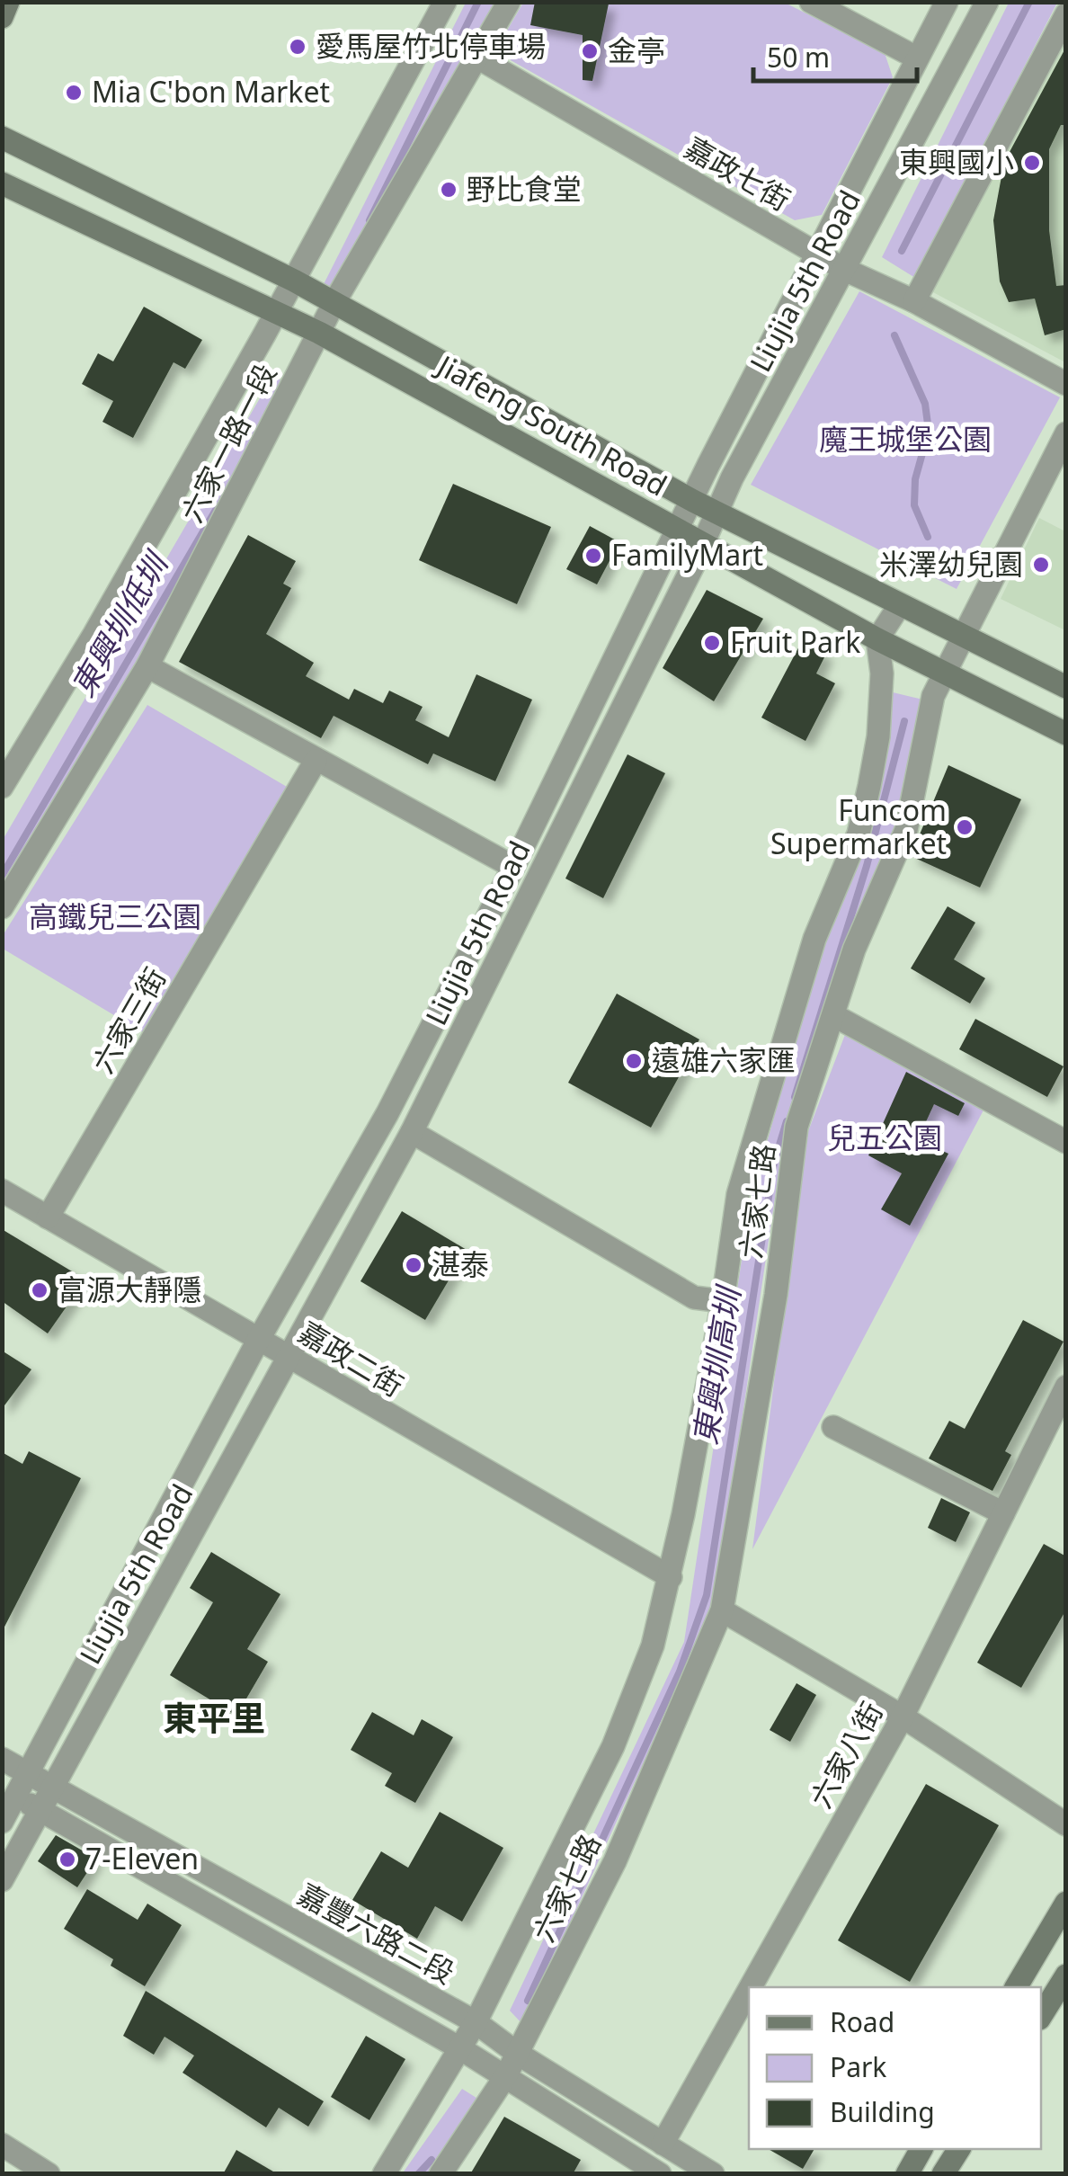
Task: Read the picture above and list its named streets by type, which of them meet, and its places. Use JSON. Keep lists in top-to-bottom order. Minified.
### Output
{"streets":{"street":["嘉政七街","Liujia 5th Road","Jiafeng South Road","六家一路一段","六家三街","六家七路","嘉政二街","六家八街","嘉豐六路二段"]},"crossings":[["嘉政七街","Liujia 5th Road"],["嘉政七街","六家一路一段"],["Liujia 5th Road","Jiafeng South Road"],["Liujia 5th Road","嘉政二街"],["Liujia 5th Road","嘉豐六路二段"],["Jiafeng South Road","六家一路一段"],["Jiafeng South Road","六家七路"],["六家三街","嘉政二街"],["六家七路","嘉政二街"],["六家七路","嘉豐六路二段"],["六家八街","嘉豐六路二段"]],"districts":["東平里"],"water":["東興圳低圳","東興圳高圳"],"parks":["魔王城堡公園","高鐵兒三公園","兒五公園"],"places":["愛馬屋竹北停車場","金亭","Mia C'bon Market","東興國小","野比食堂","FamilyMart","米澤幼兒園","Fruit Park","Funcom Supermarket","遠雄六家匯","湛泰","富源大靜隱","7-Eleven"],"legend":["Road","Park","Building"],"scale_bar":"50 m"}
